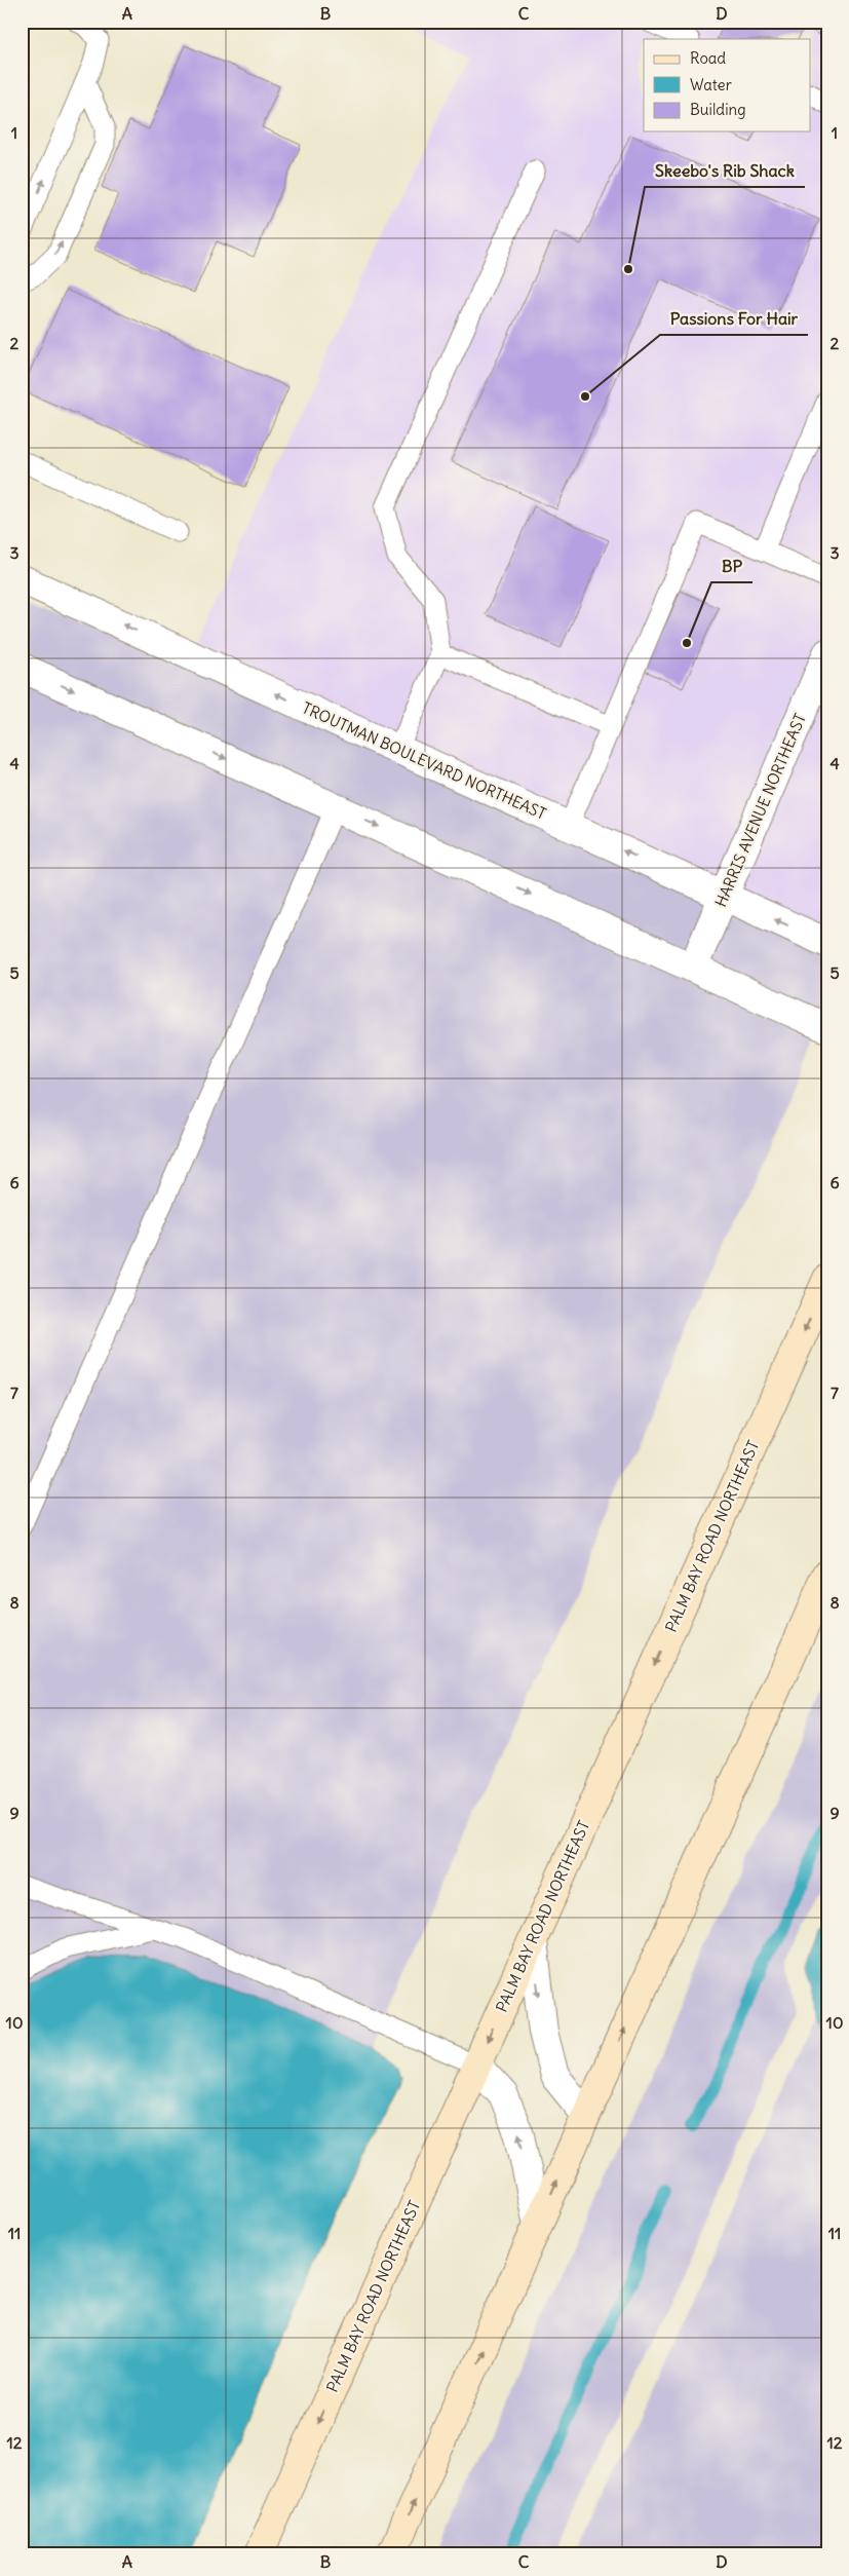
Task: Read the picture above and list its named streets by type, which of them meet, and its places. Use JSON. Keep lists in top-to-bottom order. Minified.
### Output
{"streets":{"main road":["PALM BAY ROAD NORTHEAST"],"street":["TROUTMAN BOULEVARD NORTHEAST","HARRIS AVENUE NORTHEAST"]},"crossings":[["TROUTMAN BOULEVARD NORTHEAST","HARRIS AVENUE NORTHEAST"]],"places":["Skeebo's Rib Shack","Passions For Hair","BP"],"legend":["Road","Water","Building"],"grid":{"columns":["A","B","C","D"],"rows":["1","2","3","4","5","6","7","8","9","10","11","12"]}}
